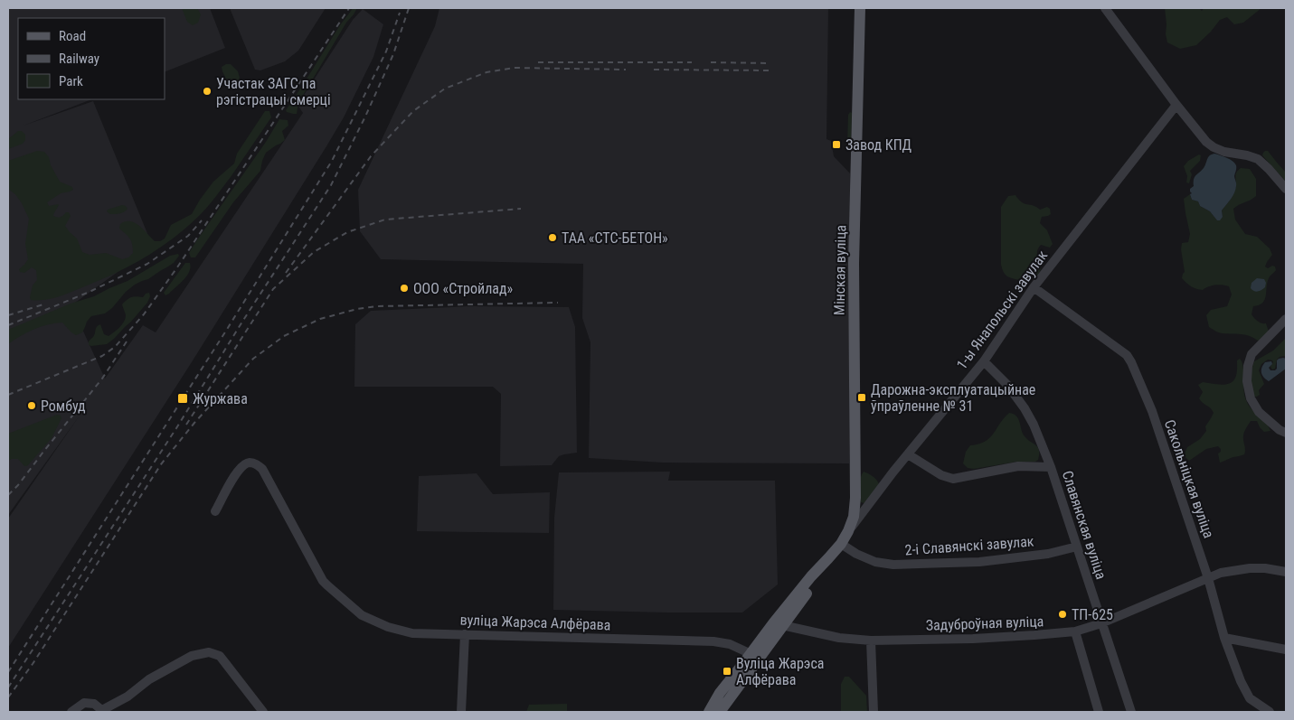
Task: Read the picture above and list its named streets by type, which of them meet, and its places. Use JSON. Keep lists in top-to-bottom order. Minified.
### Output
{"streets":{"main road":["Мінская вуліца"],"street":["1-ы Янапольскі завулак","Сакольніцкая вуліца","Славянская вуліца","2-і Славянскі завулак","вуліца Жарэса Алфёрава","Задуброўная вуліца"]},"crossings":[["Мінская вуліца","1-ы Янапольскі завулак"],["Мінская вуліца","2-і Славянскі завулак"],["Мінская вуліца","вуліца Жарэса Алфёрава"],["Мінская вуліца","Задуброўная вуліца"],["1-ы Янапольскі завулак","Сакольніцкая вуліца"],["1-ы Янапольскі завулак","Славянская вуліца"],["Сакольніцкая вуліца","Задуброўная вуліца"],["Славянская вуліца","2-і Славянскі завулак"],["Славянская вуліца","Задуброўная вуліца"]],"places":{"other":["Участак ЗАГС па рэгістрацыі смерці","ТАА «СТС-БЕТОН»","ООО «Стройлад»","Ромбуд","ТП-625"],"transit":["Завод КПД","Дарожна-эксплуатацыйнае ўпраўленне № 31","Журжава","Вуліца Жарэса Алфёрава"]},"legend":["Road","Railway","Park"]}
